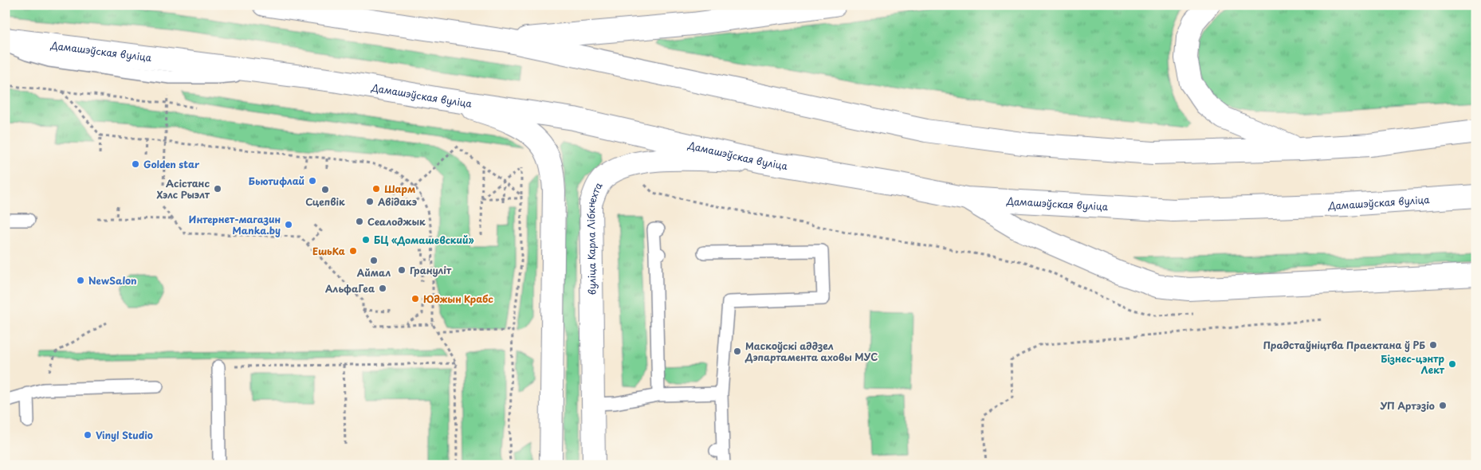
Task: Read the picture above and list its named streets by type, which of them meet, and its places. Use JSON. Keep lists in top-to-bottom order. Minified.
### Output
{"streets":{"main road":["Дамашэўская вуліца","вуліца Карла Лібкнехта"]},"crossings":[["Дамашэўская вуліца","вуліца Карла Лібкнехта"]],"places":["Golden star","Бьютифлай","Асістанс Хэлс Рыэлт","Шарм","Сцепвік","Авідакэ","Сеалоджык","Интернет-магазин Manka.by","БЦ «Домашевский»","ЕшьКа","Аймал","Грануліт","NewSalon","АльфаГеа","Юджын Крабс","Прадстаўніцтва Праектана ў РБ","Маскоўскі аддзел Дэпартамента аховы МУС","Бізнес-цэнтр Лект","УП Артэзіо","Vinyl Studio"]}
